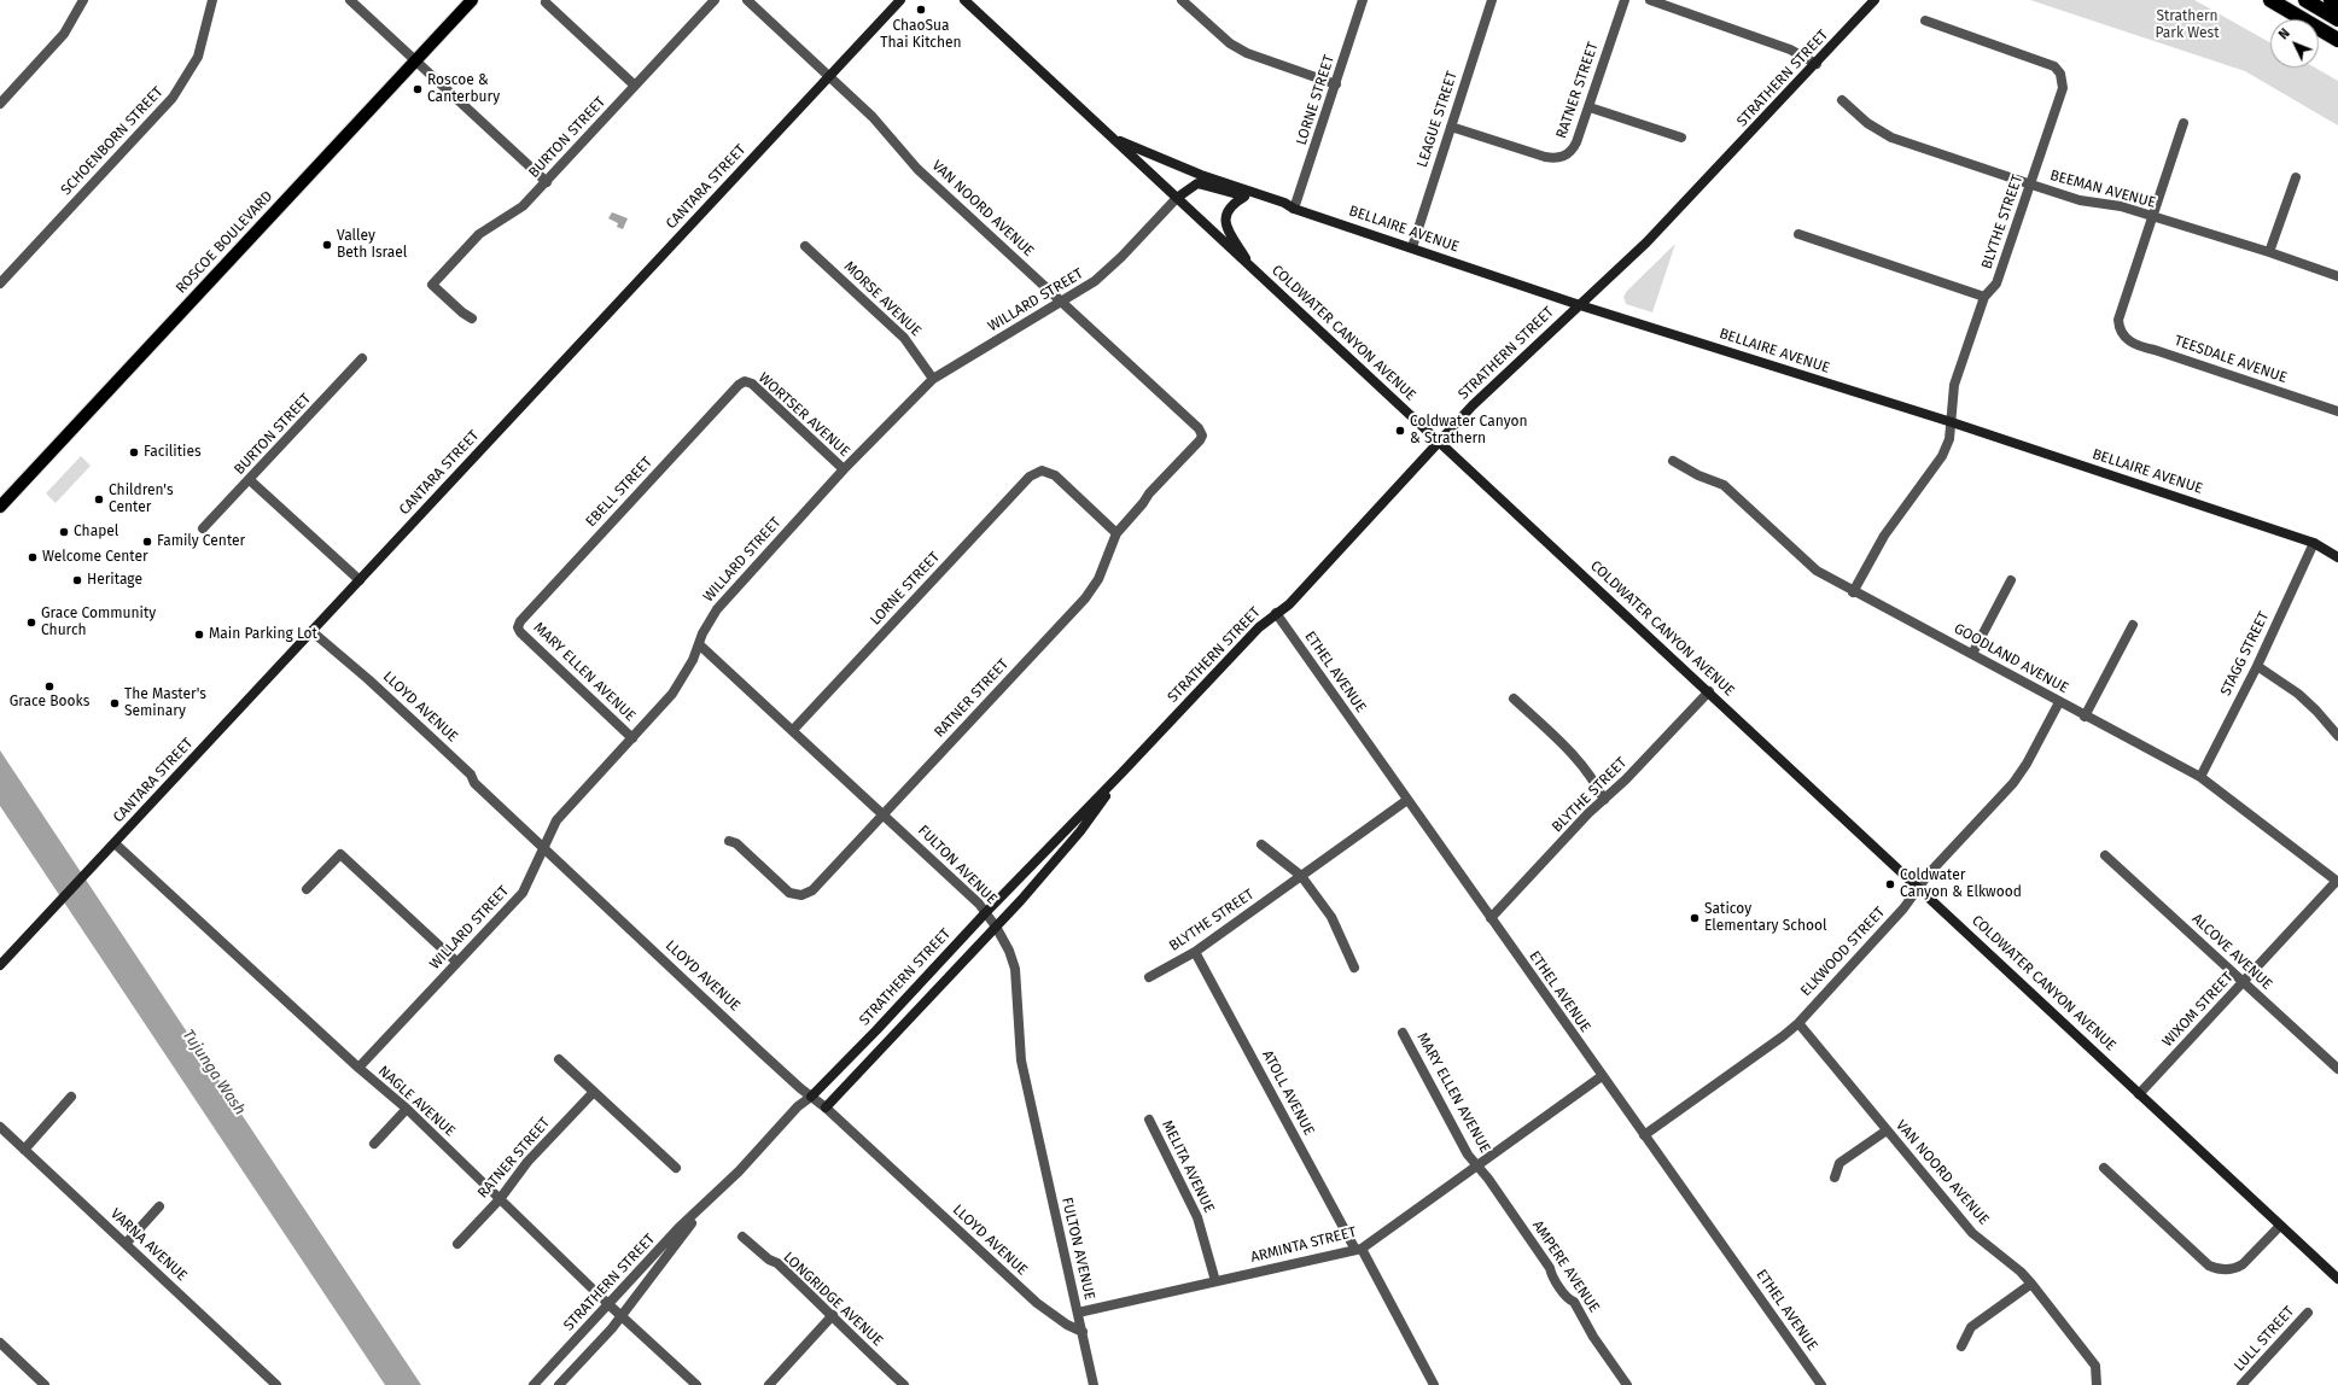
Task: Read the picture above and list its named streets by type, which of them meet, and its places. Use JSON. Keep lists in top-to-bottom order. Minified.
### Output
{"streets":{"main road":["ROSCOE BOULEVARD"],"street":["STRATHERN STREET","RATNER STREET","LORNE STREET","LEAGUE STREET","BURTON STREET","SCHOENBORN STREET","CANTARA STREET","BEEMAN AVENUE","VAN NOORD AVENUE","BLYTHE STREET","BELLAIRE AVENUE","MORSE AVENUE","WILLARD STREET","COLDWATER CANYON AVENUE","TEESDALE AVENUE","WORTSER AVENUE","EBELL STREET","STAGG STREET","GOODLAND AVENUE","MARY ELLEN AVENUE","ETHEL AVENUE","LLOYD AVENUE","FULTON AVENUE","ELKWOOD STREET","ALCOVE AVENUE","WIXOM STREET","ATOLL AVENUE","NAGLE AVENUE","MELITA AVENUE","VARNA AVENUE","ARMINTA STREET","AMPERE AVENUE","LONGRIDGE AVENUE","LULL STREET"]},"crossings":[["STRATHERN STREET","BELLAIRE AVENUE"],["STRATHERN STREET","COLDWATER CANYON AVENUE"],["STRATHERN STREET","ETHEL AVENUE"],["STRATHERN STREET","LLOYD AVENUE"],["STRATHERN STREET","FULTON AVENUE"],["STRATHERN STREET","NAGLE AVENUE"],["RATNER STREET","LORNE STREET"],["RATNER STREET","LEAGUE STREET"],["RATNER STREET","VAN NOORD AVENUE"],["RATNER STREET","FULTON AVENUE"],["RATNER STREET","NAGLE AVENUE"],["LORNE STREET","BELLAIRE AVENUE"],["LORNE STREET","FULTON AVENUE"],["LEAGUE STREET","BELLAIRE AVENUE"],["CANTARA STREET","VAN NOORD AVENUE"],["CANTARA STREET","LLOYD AVENUE"],["CANTARA STREET","NAGLE AVENUE"],["BEEMAN AVENUE","BLYTHE STREET"],["BEEMAN AVENUE","TEESDALE AVENUE"],["VAN NOORD AVENUE","WILLARD STREET"],["VAN NOORD AVENUE","ELKWOOD STREET"],["BLYTHE STREET","BELLAIRE AVENUE"],["BLYTHE STREET","COLDWATER CANYON AVENUE"],["BLYTHE STREET","GOODLAND AVENUE"],["BLYTHE STREET","ETHEL AVENUE"],["BLYTHE STREET","ATOLL AVENUE"],["BELLAIRE AVENUE","COLDWATER CANYON AVENUE"],["BELLAIRE AVENUE","STAGG STREET"],["MORSE AVENUE","WILLARD STREET"],["WILLARD STREET","COLDWATER CANYON AVENUE"],["WILLARD STREET","WORTSER AVENUE"],["WILLARD STREET","MARY ELLEN AVENUE"],["WILLARD STREET","LLOYD AVENUE"],["WILLARD STREET","FULTON AVENUE"],["WILLARD STREET","NAGLE AVENUE"],["COLDWATER CANYON AVENUE","ELKWOOD STREET"],["COLDWATER CANYON AVENUE","WIXOM STREET"],["WORTSER AVENUE","EBELL STREET"],["EBELL STREET","MARY ELLEN AVENUE"],["STAGG STREET","GOODLAND AVENUE"],["GOODLAND AVENUE","ELKWOOD STREET"],["GOODLAND AVENUE","WIXOM STREET"],["MARY ELLEN AVENUE","ARMINTA STREET"],["MARY ELLEN AVENUE","AMPERE AVENUE"],["ETHEL AVENUE","ELKWOOD STREET"],["ETHEL AVENUE","ARMINTA STREET"],["LLOYD AVENUE","FULTON AVENUE"],["FULTON AVENUE","ARMINTA STREET"],["ALCOVE AVENUE","WIXOM STREET"],["ATOLL AVENUE","ARMINTA STREET"],["MELITA AVENUE","ARMINTA STREET"],["ARMINTA STREET","AMPERE AVENUE"]],"water":["Tujunga Wash"],"parks":["Strathern Park West"],"places":["ChaoSua Thai Kitchen","Roscoe & Canterbury","Valley Beth Israel","Coldwater Canyon & Strathern","Facilities","Children's Center","Chapel","Family Center","Welcome Center","Heritage","Grace Community Church","Main Parking Lot","Grace Books","The Master's Seminary","Coldwater Canyon & Elkwood","Saticoy Elementary School"],"north":"top left"}
